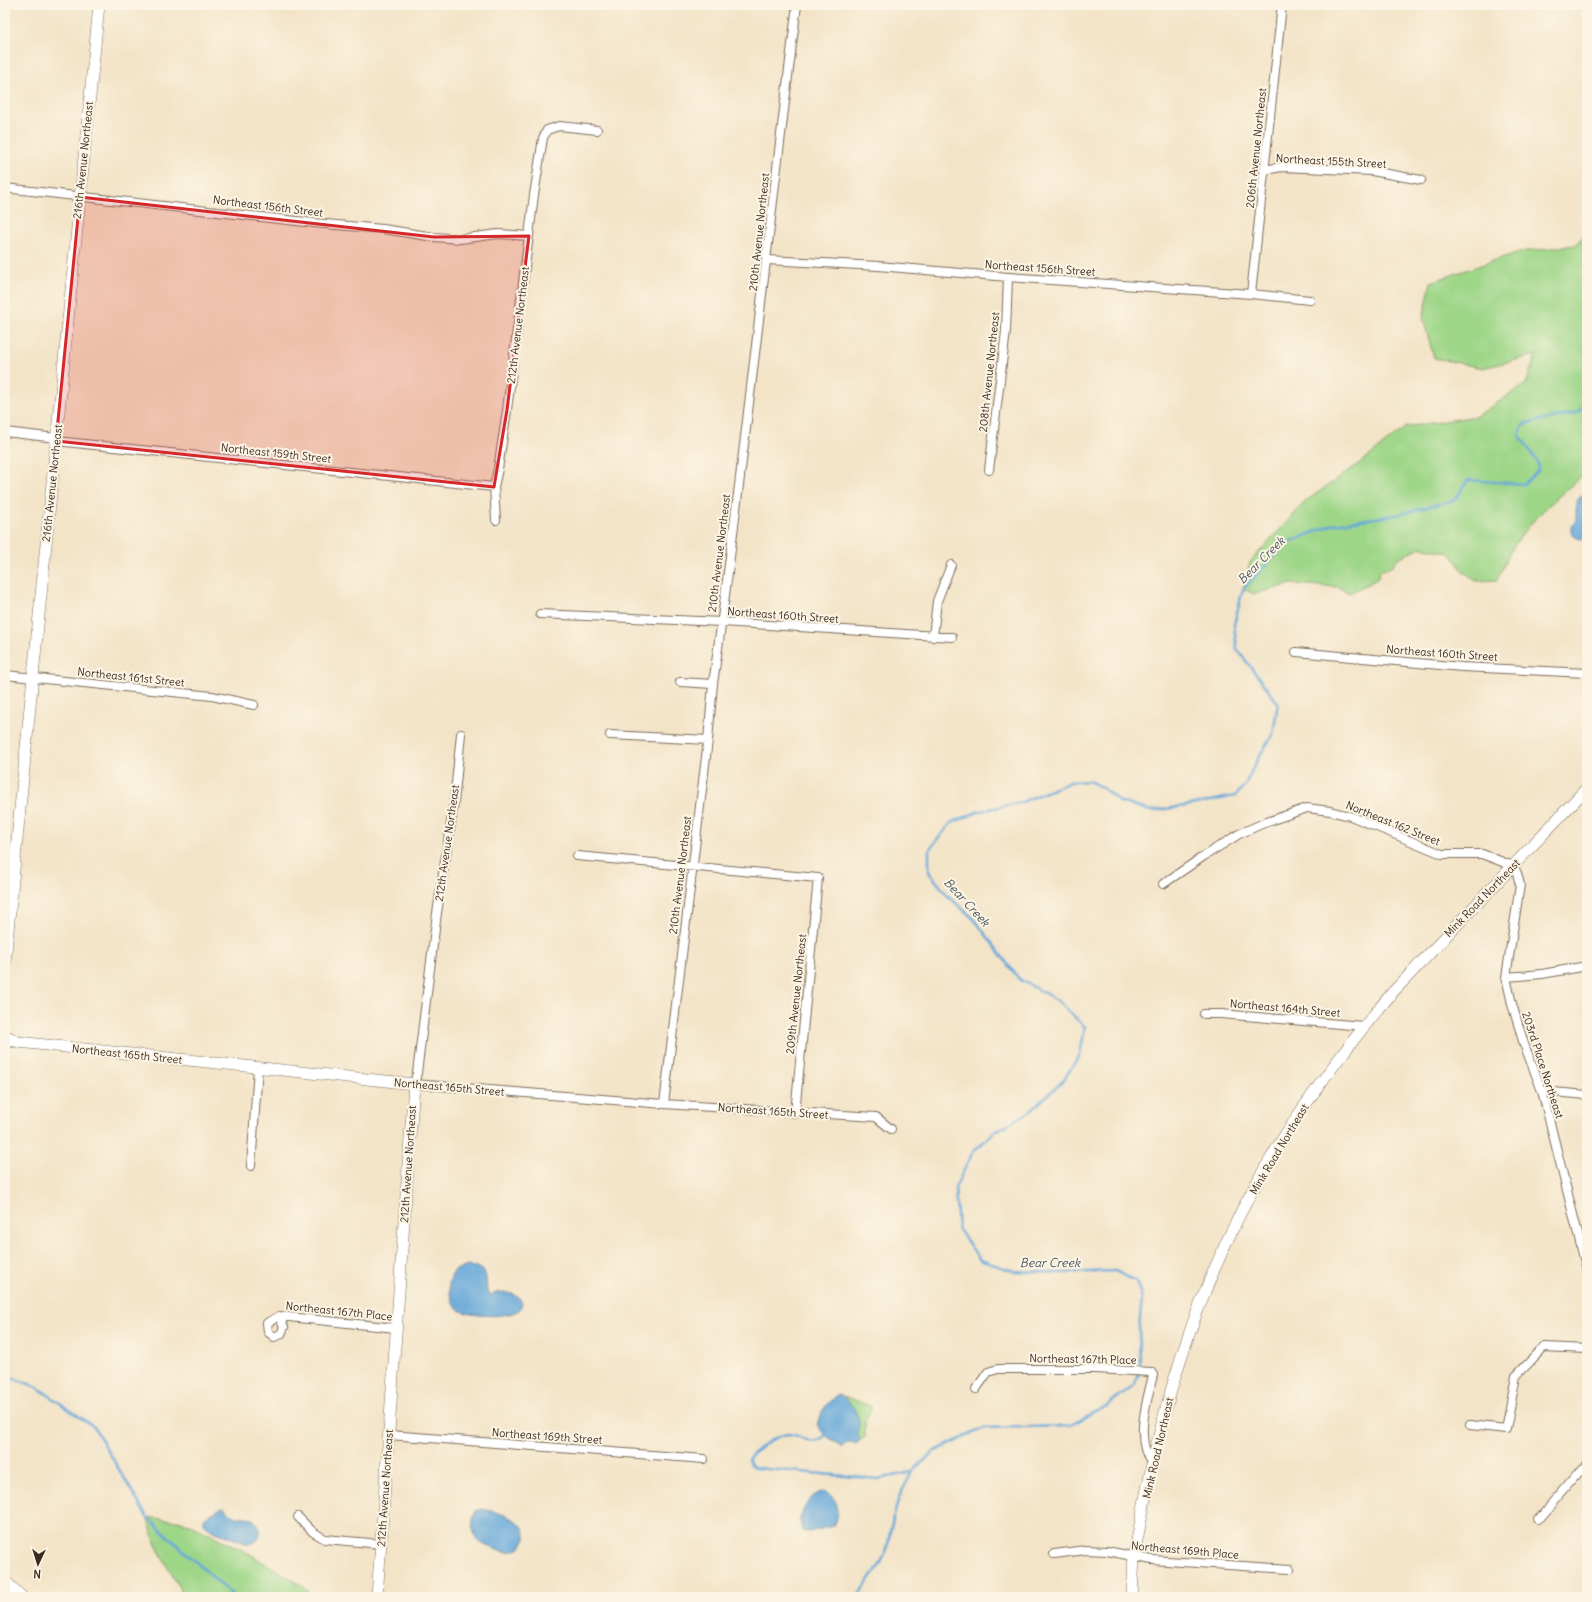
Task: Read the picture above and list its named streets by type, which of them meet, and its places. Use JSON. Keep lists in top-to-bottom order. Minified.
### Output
{"streets":{"street":["206th Avenue Northeast","216th Avenue Northeast","Northeast 155th Street","Northeast 156th Street","210th Avenue Northeast","212th Avenue Northeast","208th Avenue Northeast","Northeast 159th Street","Northeast 160th Street","Northeast 161st Street","Northeast 162 Street","Mink Road Northeast","209th Avenue Northeast","Northeast 164th Street","Northeast 165th Street","203rd Place Northeast","Northeast 167th Place","Northeast 169th Street","Northeast 169th Place"]},"crossings":[["206th Avenue Northeast","Northeast 155th Street"],["206th Avenue Northeast","Northeast 156th Street"],["216th Avenue Northeast","Northeast 156th Street"],["216th Avenue Northeast","Northeast 159th Street"],["216th Avenue Northeast","Northeast 161st Street"],["Northeast 156th Street","210th Avenue Northeast"],["Northeast 156th Street","212th Avenue Northeast"],["Northeast 156th Street","208th Avenue Northeast"],["210th Avenue Northeast","Northeast 160th Street"],["210th Avenue Northeast","209th Avenue Northeast"],["210th Avenue Northeast","Northeast 165th Street"],["212th Avenue Northeast","Northeast 159th Street"],["212th Avenue Northeast","Northeast 165th Street"],["212th Avenue Northeast","Northeast 167th Place"],["212th Avenue Northeast","Northeast 169th Street"],["Northeast 162 Street","Mink Road Northeast"],["Northeast 162 Street","203rd Place Northeast"],["Mink Road Northeast","Northeast 164th Street"],["Mink Road Northeast","203rd Place Northeast"],["Mink Road Northeast","Northeast 167th Place"],["Mink Road Northeast","Northeast 169th Place"],["209th Avenue Northeast","Northeast 165th Street"]],"water":["Bear Creek"],"north":"bottom"}
